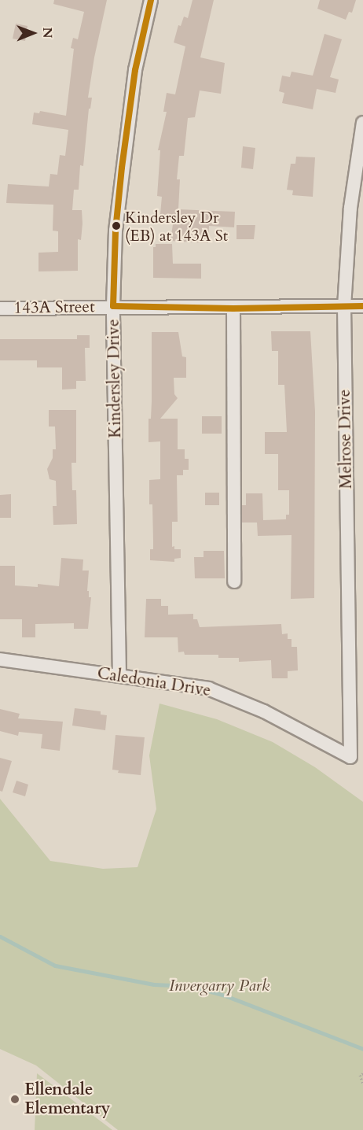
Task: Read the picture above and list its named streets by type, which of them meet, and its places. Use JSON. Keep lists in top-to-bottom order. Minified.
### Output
{"streets":{"street":["143A Street","Kindersley Drive","Melrose Drive","Caledonia Drive"]},"crossings":[["143A Street","Kindersley Drive"],["143A Street","Melrose Drive"],["Kindersley Drive","Caledonia Drive"],["Melrose Drive","Caledonia Drive"]],"parks":["Invergarry Park"],"places":["Kindersley Dr (EB) at 143A St","Ellendale Elementary"],"north":"right"}
